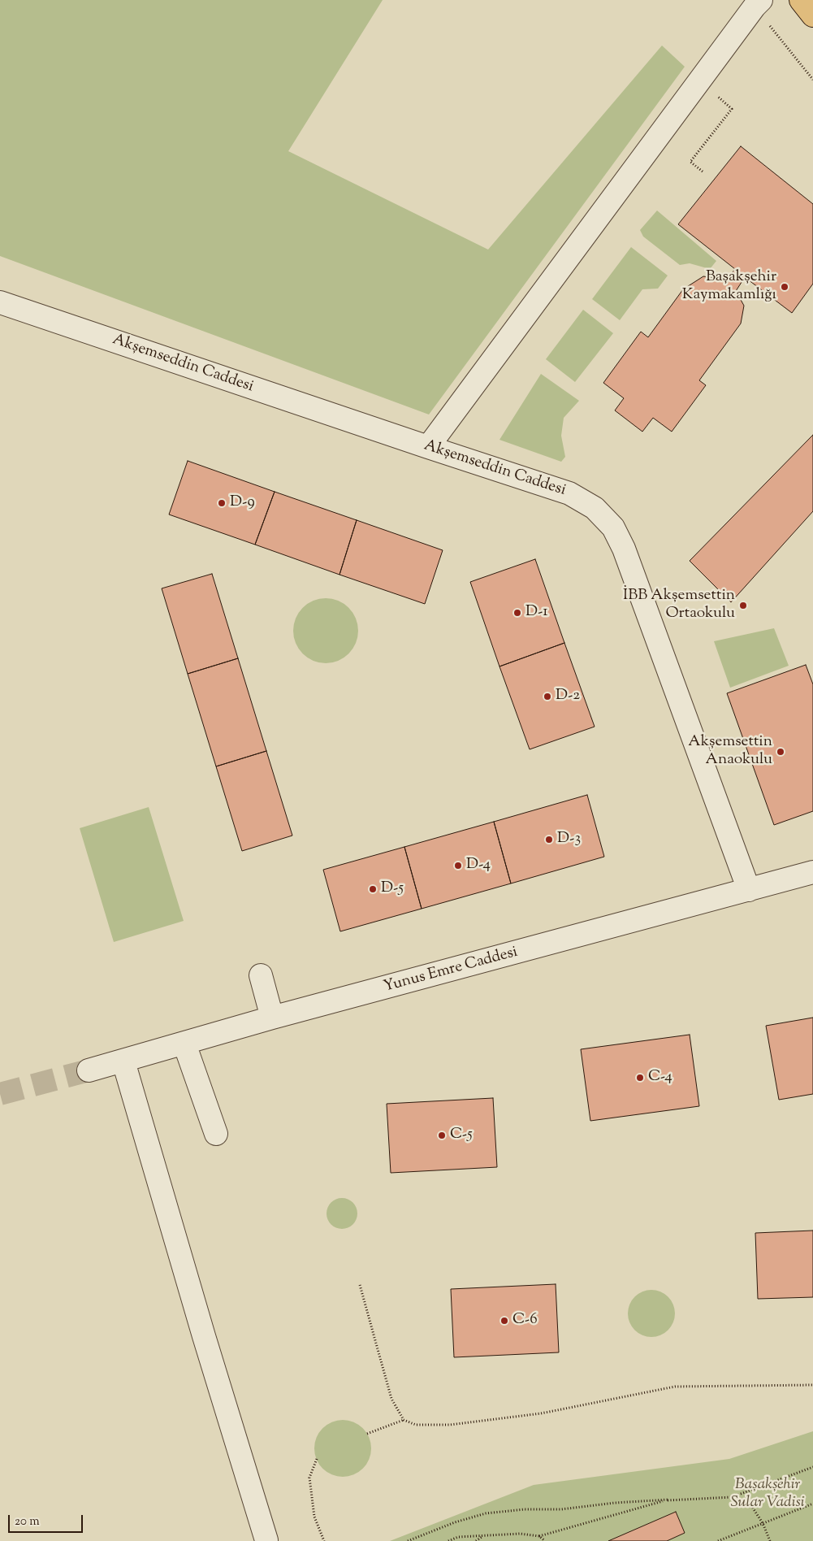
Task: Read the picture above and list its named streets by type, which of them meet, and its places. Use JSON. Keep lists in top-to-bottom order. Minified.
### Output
{"streets":{"street":["Akşemseddin Caddesi","Yunus Emre Caddesi"]},"crossings":[["Akşemseddin Caddesi","Yunus Emre Caddesi"]],"parks":["Başakşehir Sular Vadisi"],"places":["Başakşehir Kaymakamlığı","D-9","İBB Akşemsettin Ortaokulu","D-1","D-2","Akşemsettin Anaokulu","D-3","D-4","D-5","C-4","C-5","C-6"],"scale_bar":"20 m"}
